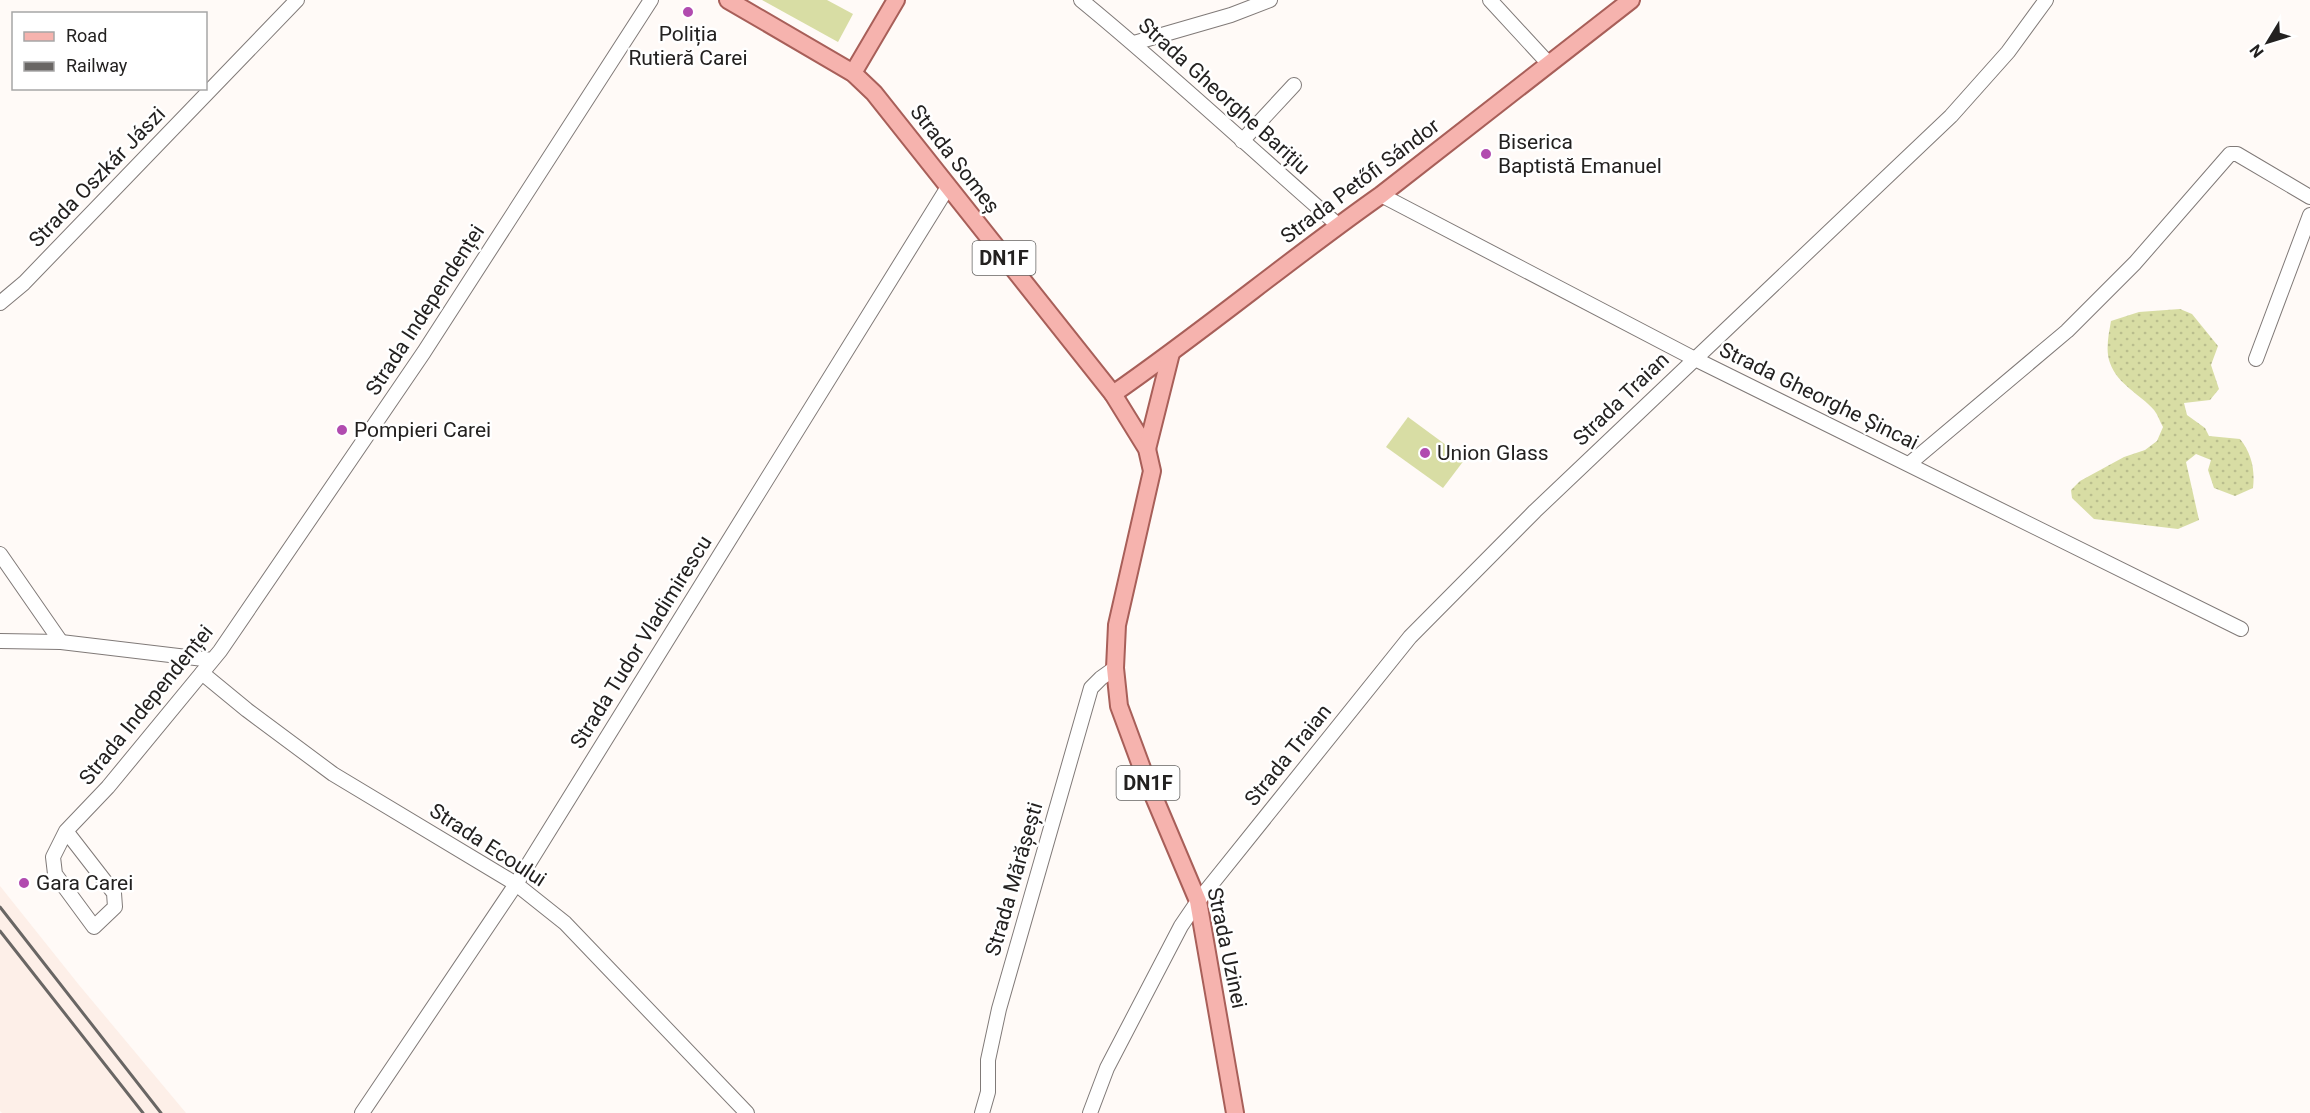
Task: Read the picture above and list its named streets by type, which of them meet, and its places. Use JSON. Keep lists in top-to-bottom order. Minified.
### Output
{"streets":{"main road":["Strada Someș","Strada Petőfi Sándor","DN1F","Strada Uzinei"],"street":["Strada Gheorghe Barițiu","Strada Oszkár Jászi","Strada Independenței","Strada Gheorghe Șincai","Strada Traian","Strada Tudor Vladimirescu","Strada Ecoului","Strada Mărășești"]},"crossings":[["Strada Gheorghe Barițiu","Strada Petőfi Sándor"],["Strada Someș","Strada Petőfi Sándor"],["Strada Someș","Strada Tudor Vladimirescu"],["Strada Someș","Strada Uzinei"],["Strada Petőfi Sándor","Strada Gheorghe Șincai"],["Strada Independenței","Strada Ecoului"],["Strada Gheorghe Șincai","Strada Traian"],["Strada Traian","Strada Uzinei"],["Strada Tudor Vladimirescu","Strada Ecoului"],["Strada Mărășești","Strada Uzinei"]],"places":["Poliția Rutieră Carei","Biserica Baptistă Emanuel","Pompieri Carei","Union Glass","Gara Carei"],"legend":["Road","Railway"],"north":"bottom left"}
